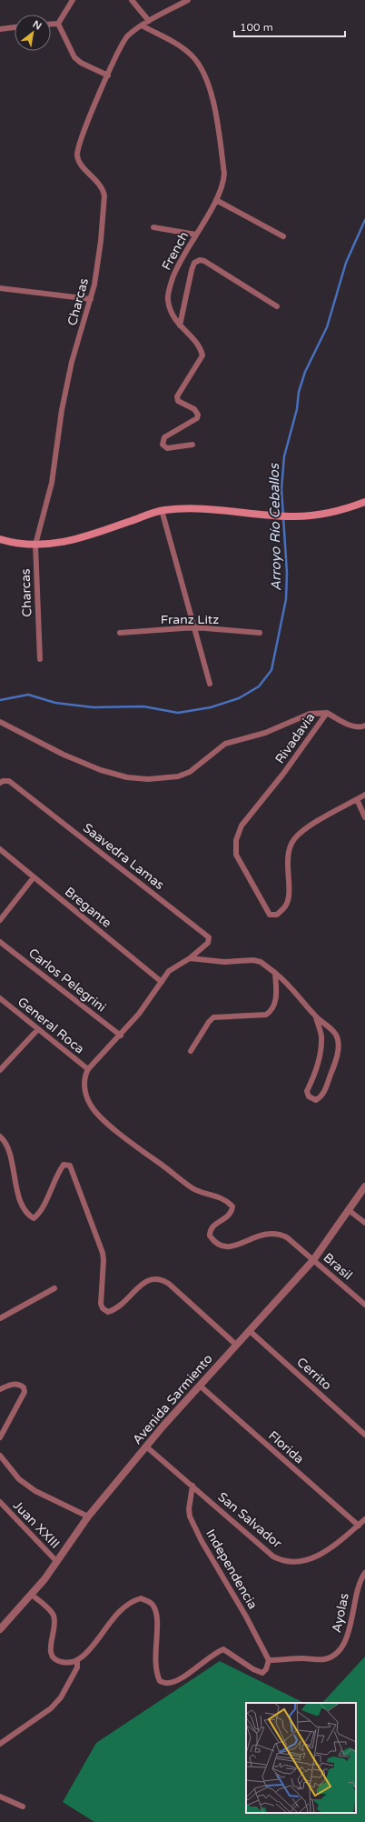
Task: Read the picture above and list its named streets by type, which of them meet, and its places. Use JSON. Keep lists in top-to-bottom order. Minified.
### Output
{"streets":{"street":["French","Charcas","Franz Litz","Rivadavia","Saavedra Lamas","Bregante","Carlos Pelegrini","General Roca","Brasil","Cerrito","Avenida Sarmiento","Florida","San Salvador","Juan XXIII","Independencia","Ayolas"]},"crossings":[["French","Charcas"],["General Roca","Brasil"],["Brasil","Avenida Sarmiento"],["Cerrito","Avenida Sarmiento"],["Avenida Sarmiento","Florida"],["Avenida Sarmiento","San Salvador"],["Avenida Sarmiento","Juan XXIII"],["Florida","San Salvador"],["San Salvador","Independencia"],["Independencia","Ayolas"]],"water":["Arroyo Río Ceballos"],"scale_bar":"100 m","north":"top right"}
